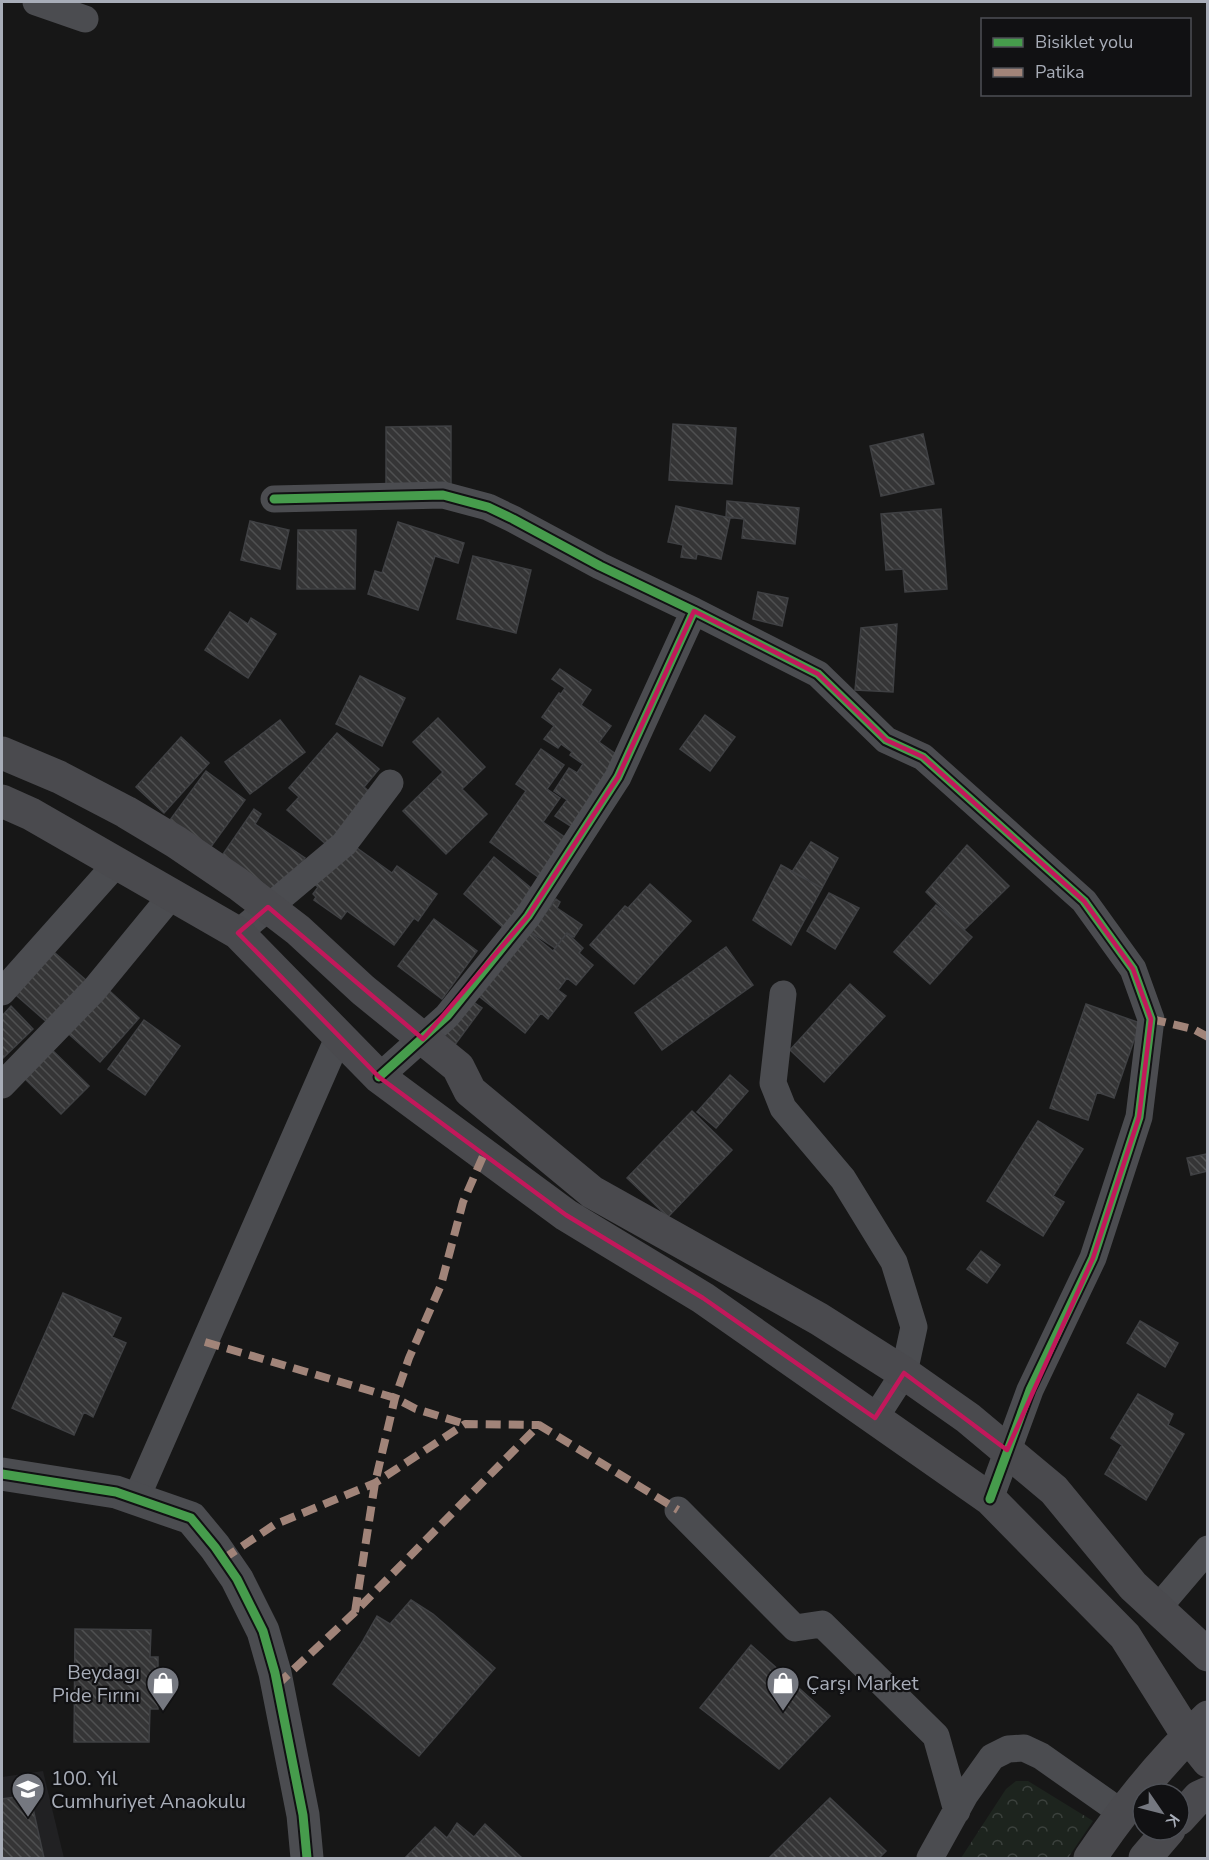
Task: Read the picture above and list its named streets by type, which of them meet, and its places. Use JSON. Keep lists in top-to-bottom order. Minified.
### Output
{"places":{"shop":["Beydagı Pide Fırını","Çarşı Market"],"school or university":["100. Yıl Cumhuriyet Anaokulu"]},"legend":["Bisiklet yolu","Patika"],"north":"bottom right"}
